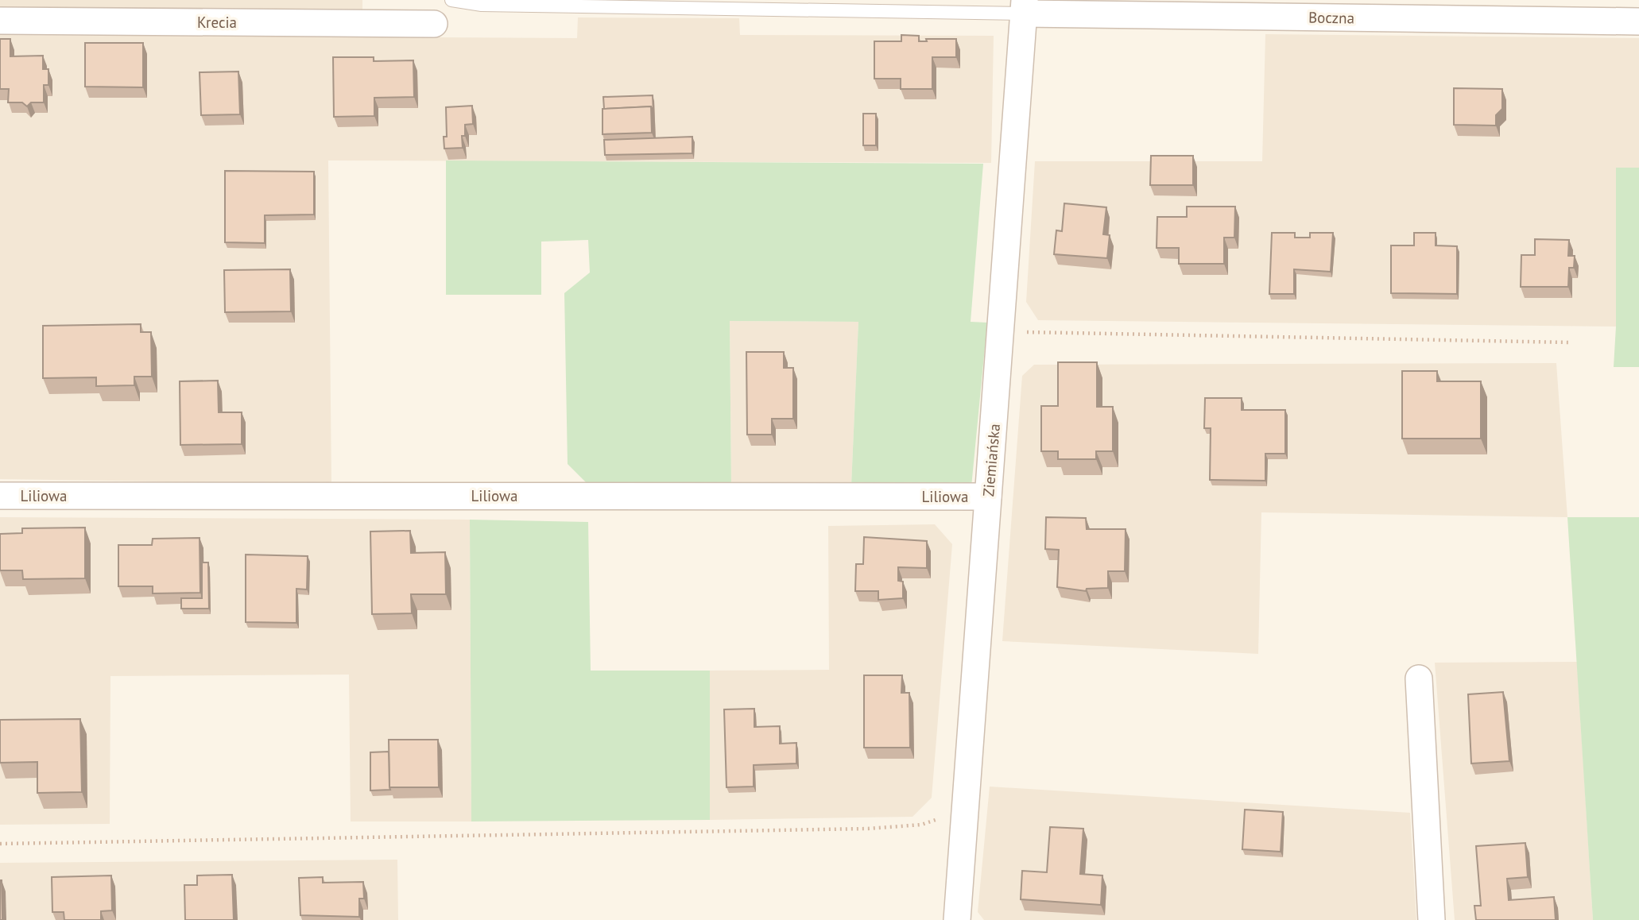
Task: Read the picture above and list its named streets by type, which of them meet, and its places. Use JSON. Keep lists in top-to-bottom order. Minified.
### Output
{"streets":{"street":["Boczna","Krecia","Ziemiańska","Liliowa"]},"crossings":[["Boczna","Ziemiańska"],["Ziemiańska","Liliowa"]]}
